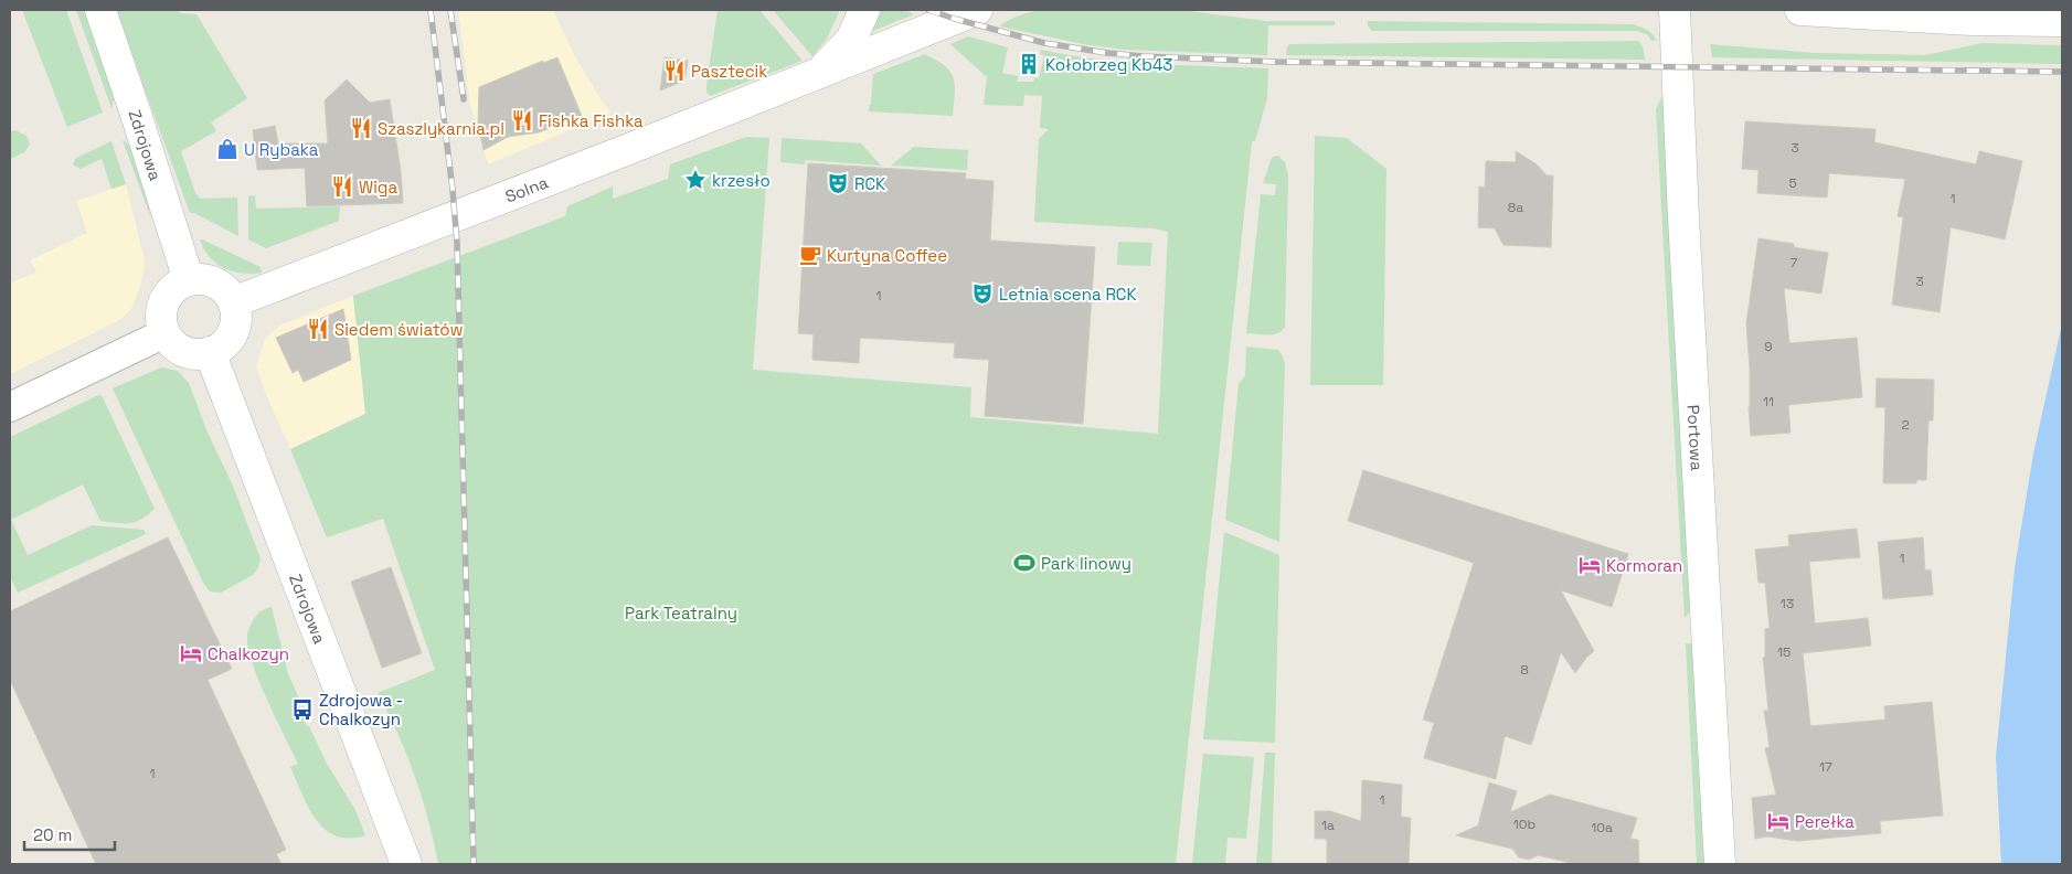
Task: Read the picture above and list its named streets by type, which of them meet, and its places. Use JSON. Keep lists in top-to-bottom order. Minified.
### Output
{"streets":{"street":["Zdrojowa","Solna","Portowa"]},"crossings":[["Zdrojowa","Solna"]],"parks":["Park Teatralny"],"places":{"building":["Kołobrzeg Kb43"],"restaurant":["Pasztecik","Fishka Fishka","Szaszlykarnia.pl","Wiga","Siedem światów"],"shop":["U Rybaka"],"place":["krzesło"],"theatre":["RCK","Letnia scena RCK"],"cafe":["Kurtyna Coffee"],"sports":["Park linowy"],"hotel":["Kormoran","Chalkozyn","Perełka"],"bus stop":["Zdrojowa - Chalkozyn"]},"house_numbers":["3","5","1","8a","7","3","1","9","11","2","1","13","15","8","17","1","1","10b","1a","10a"],"scale_bar":"20 m"}
